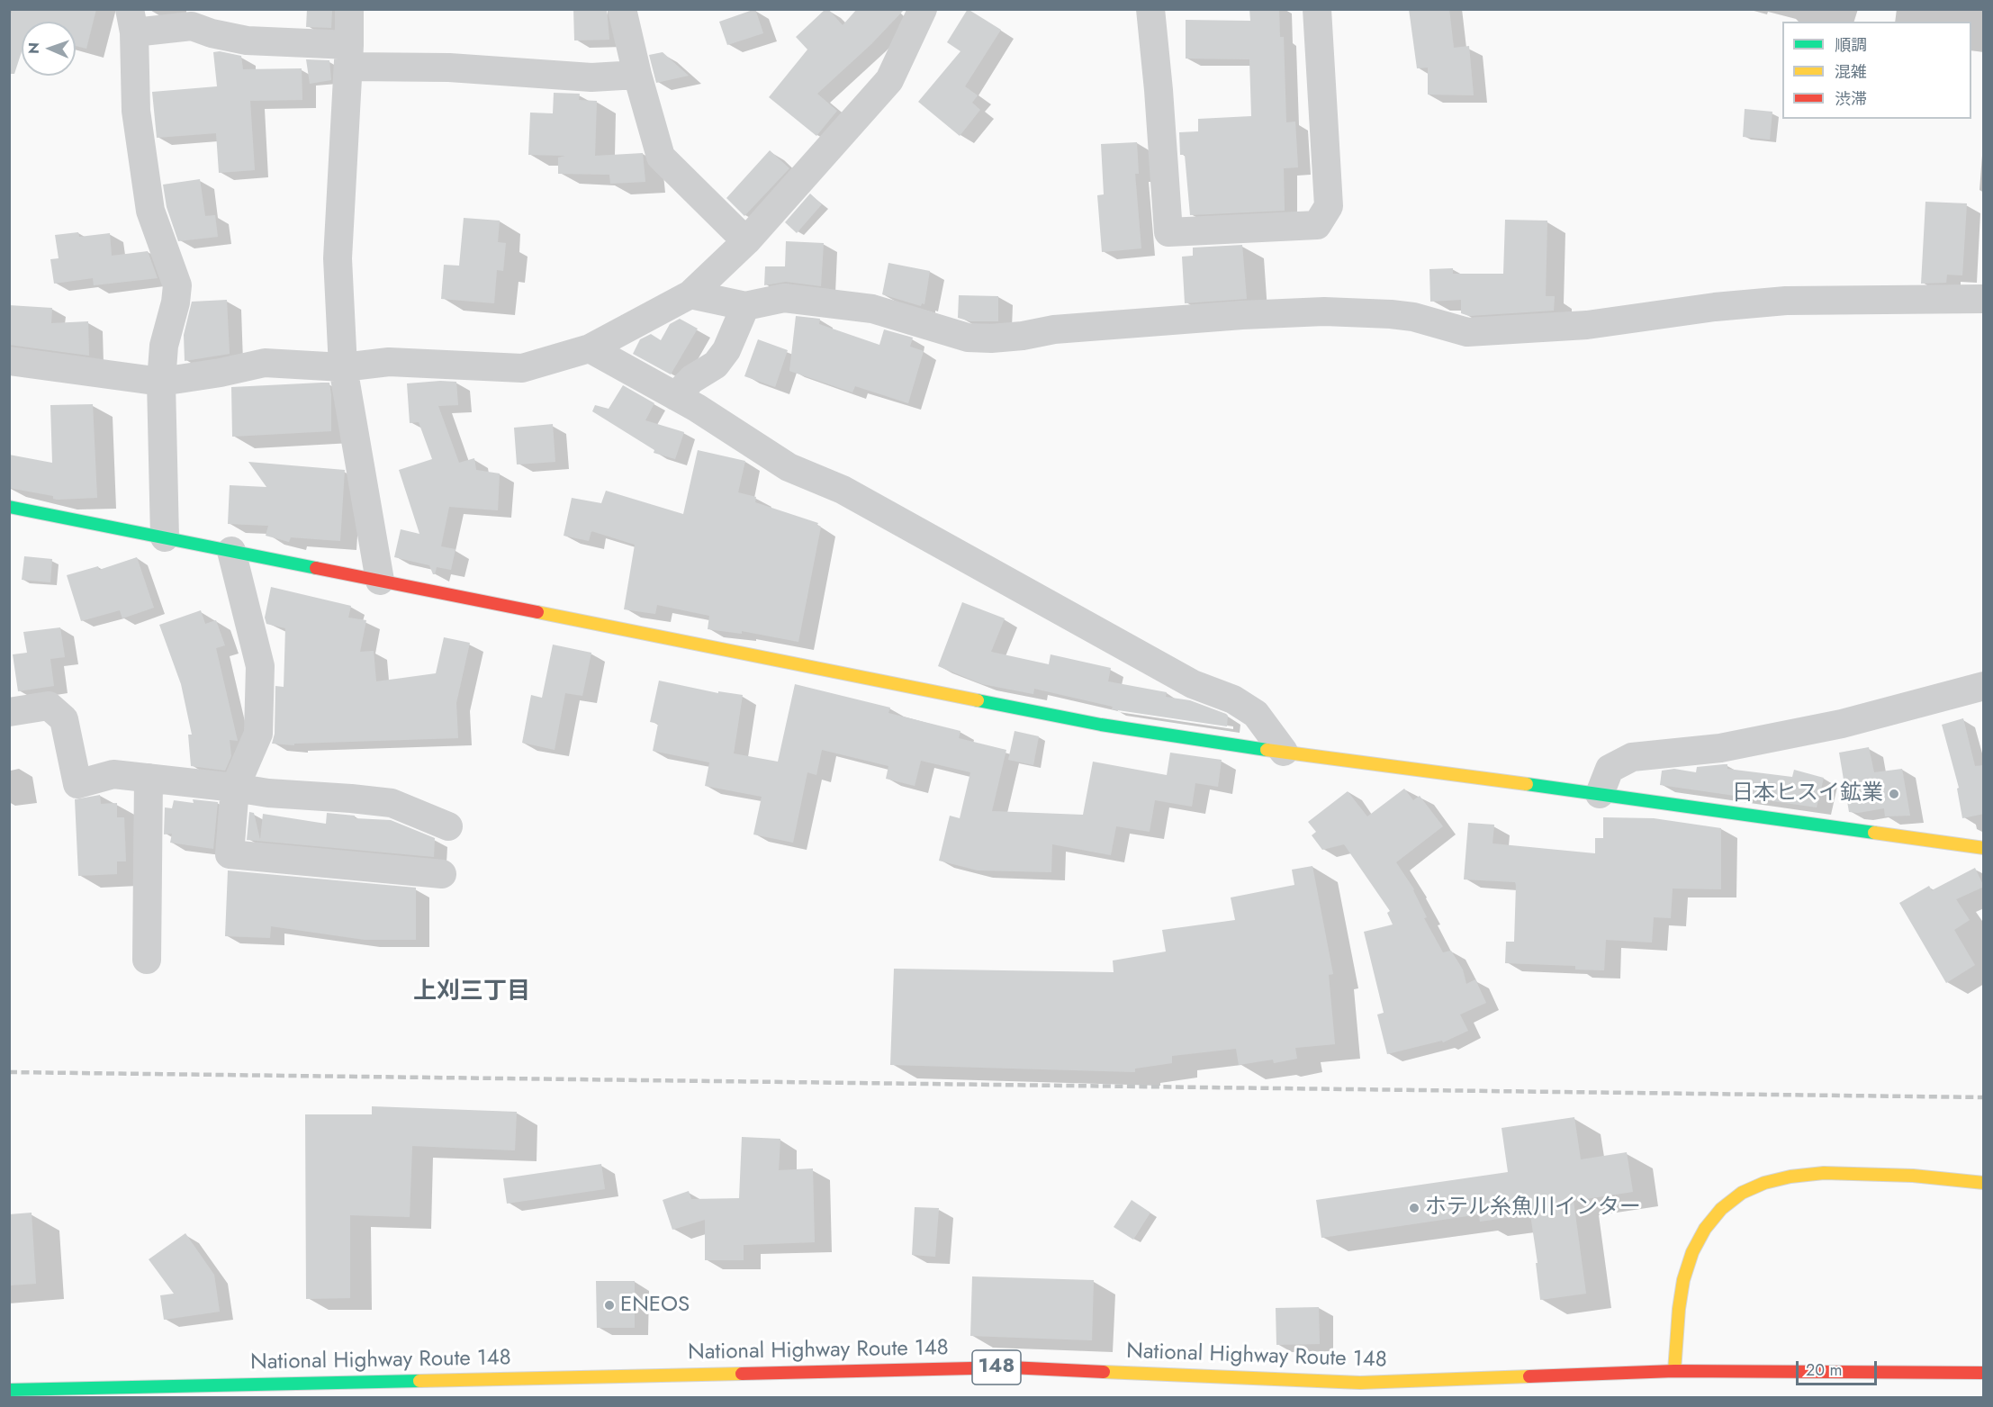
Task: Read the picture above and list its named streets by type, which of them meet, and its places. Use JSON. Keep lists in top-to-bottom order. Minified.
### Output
{"streets":{"main road":["National Highway Route 148","148"]},"districts":["上刈三丁目"],"places":["日本ヒスイ鉱業","ホテル糸魚川インター","ENEOS"],"legend":["順調","混雑","渋滞"],"scale_bar":"20 m","north":"left"}
